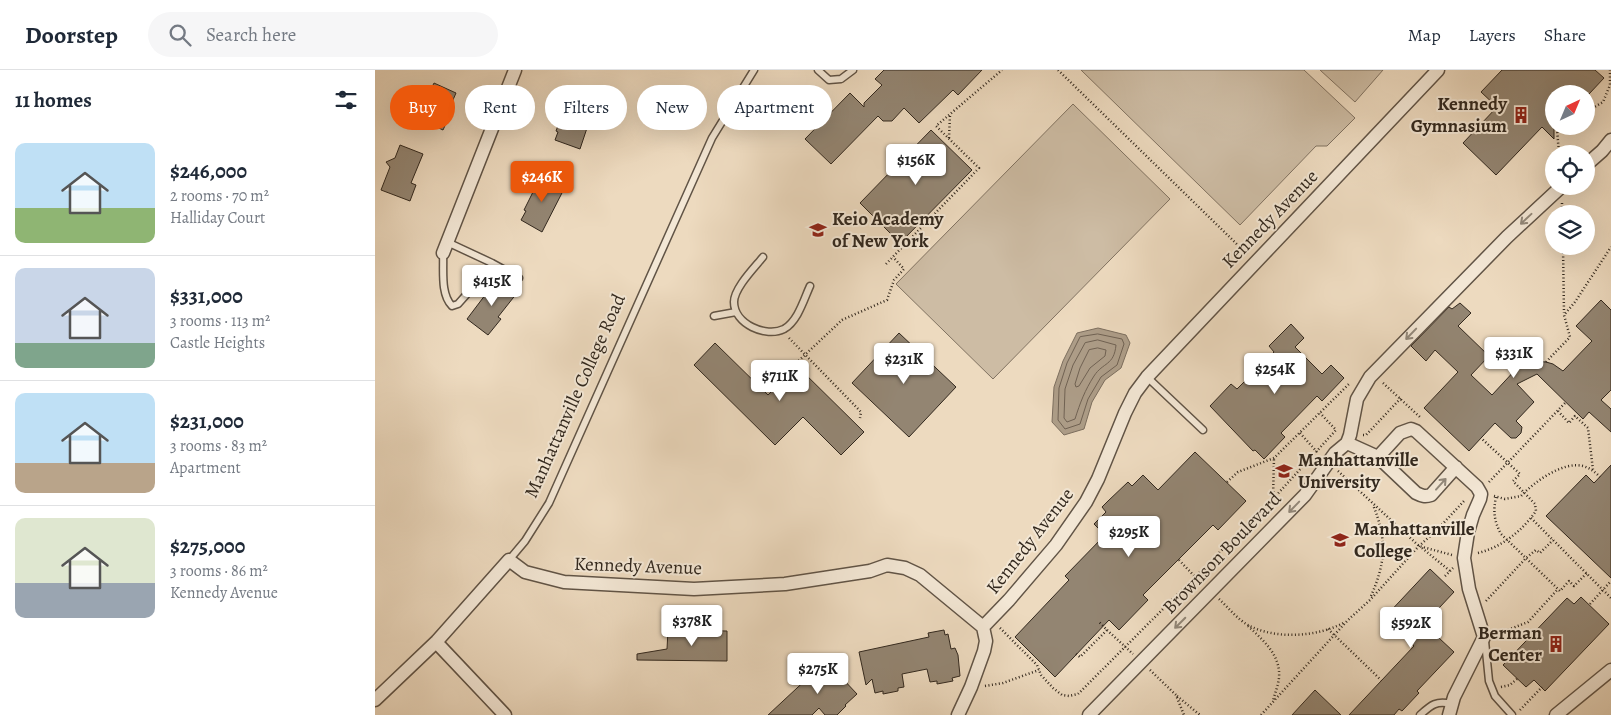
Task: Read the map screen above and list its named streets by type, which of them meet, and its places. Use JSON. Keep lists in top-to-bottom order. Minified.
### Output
{"streets":{"street":["Kennedy Avenue","Manhattanville College Road","Brownson Boulevard"]},"crossings":[["Kennedy Avenue","Manhattanville College Road"]],"one_way":["Brownson Boulevard"],"places":{"building":["Kennedy Gymnasium","Berman Center"],"school or university":["Keio Academy of New York","Manhattanville University","Manhattanville College"]},"north":"top right","page":{"header":"Doorstep","search":"Search here","nav":["Map","Layers","Share"],"heading":"11 homes","chip":["Buy","Rent","Filters","New","Apartment"],"list":[{"name":"$246,000","note":"2 rooms · 70 m² · Halliday Court"},{"name":"$331,000","note":"3 rooms · 113 m² · Castle Heights"},{"name":"$231,000","note":"3 rooms · 83 m² · Apartment"},{"name":"$275,000","note":"3 rooms · 86 m² · Kennedy Avenue"}],"price":["$156K","$246K","$415K","$331K","$231K","$254K","$711K","$295K","$378K","$592K","$275K"]}}
